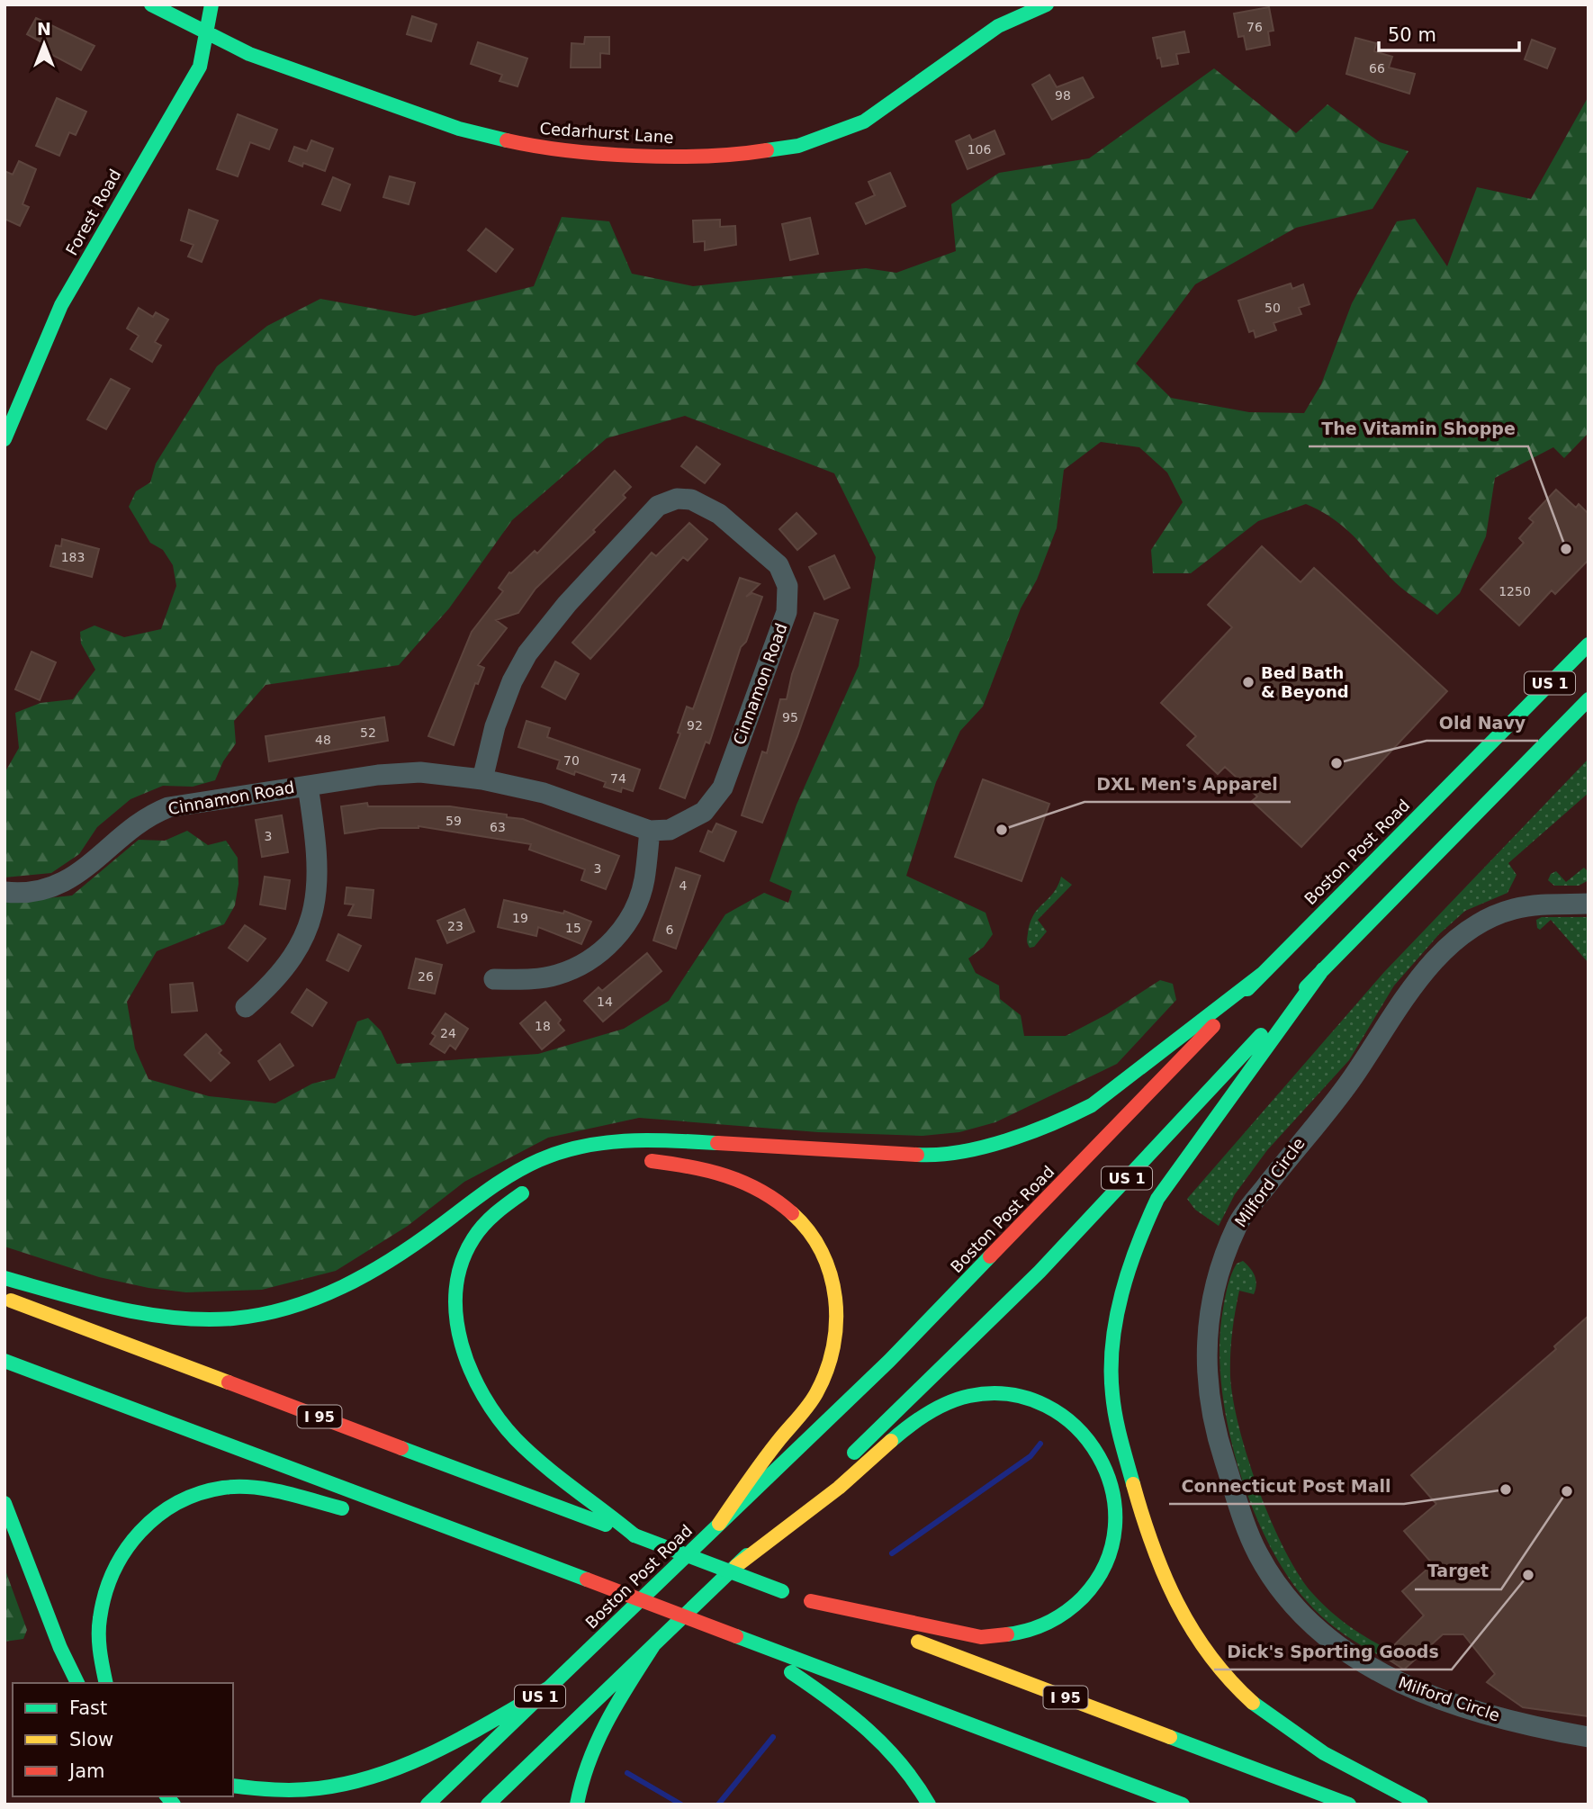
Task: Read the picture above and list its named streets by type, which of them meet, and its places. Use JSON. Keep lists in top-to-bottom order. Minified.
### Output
{"streets":{"main road":["Cedarhurst Lane","Forest Road","US 1","Boston Post Road","I 95"],"street":["Cinnamon Road","Milford Circle"]},"crossings":[["Cedarhurst Lane","Forest Road"]],"places":["The Vitamin Shoppe","Bed Bath & Beyond","Old Navy","DXL Men's Apparel","Connecticut Post Mall","Target","Dick's Sporting Goods"],"house_numbers":["76","66","98","106","50","183","1250","95","92","52","48","70","74","59","63","3","3","4","19","23","15","6","26","14","18","24"],"legend":["Fast","Slow","Jam"],"scale_bar":"50 m","north":"top"}
